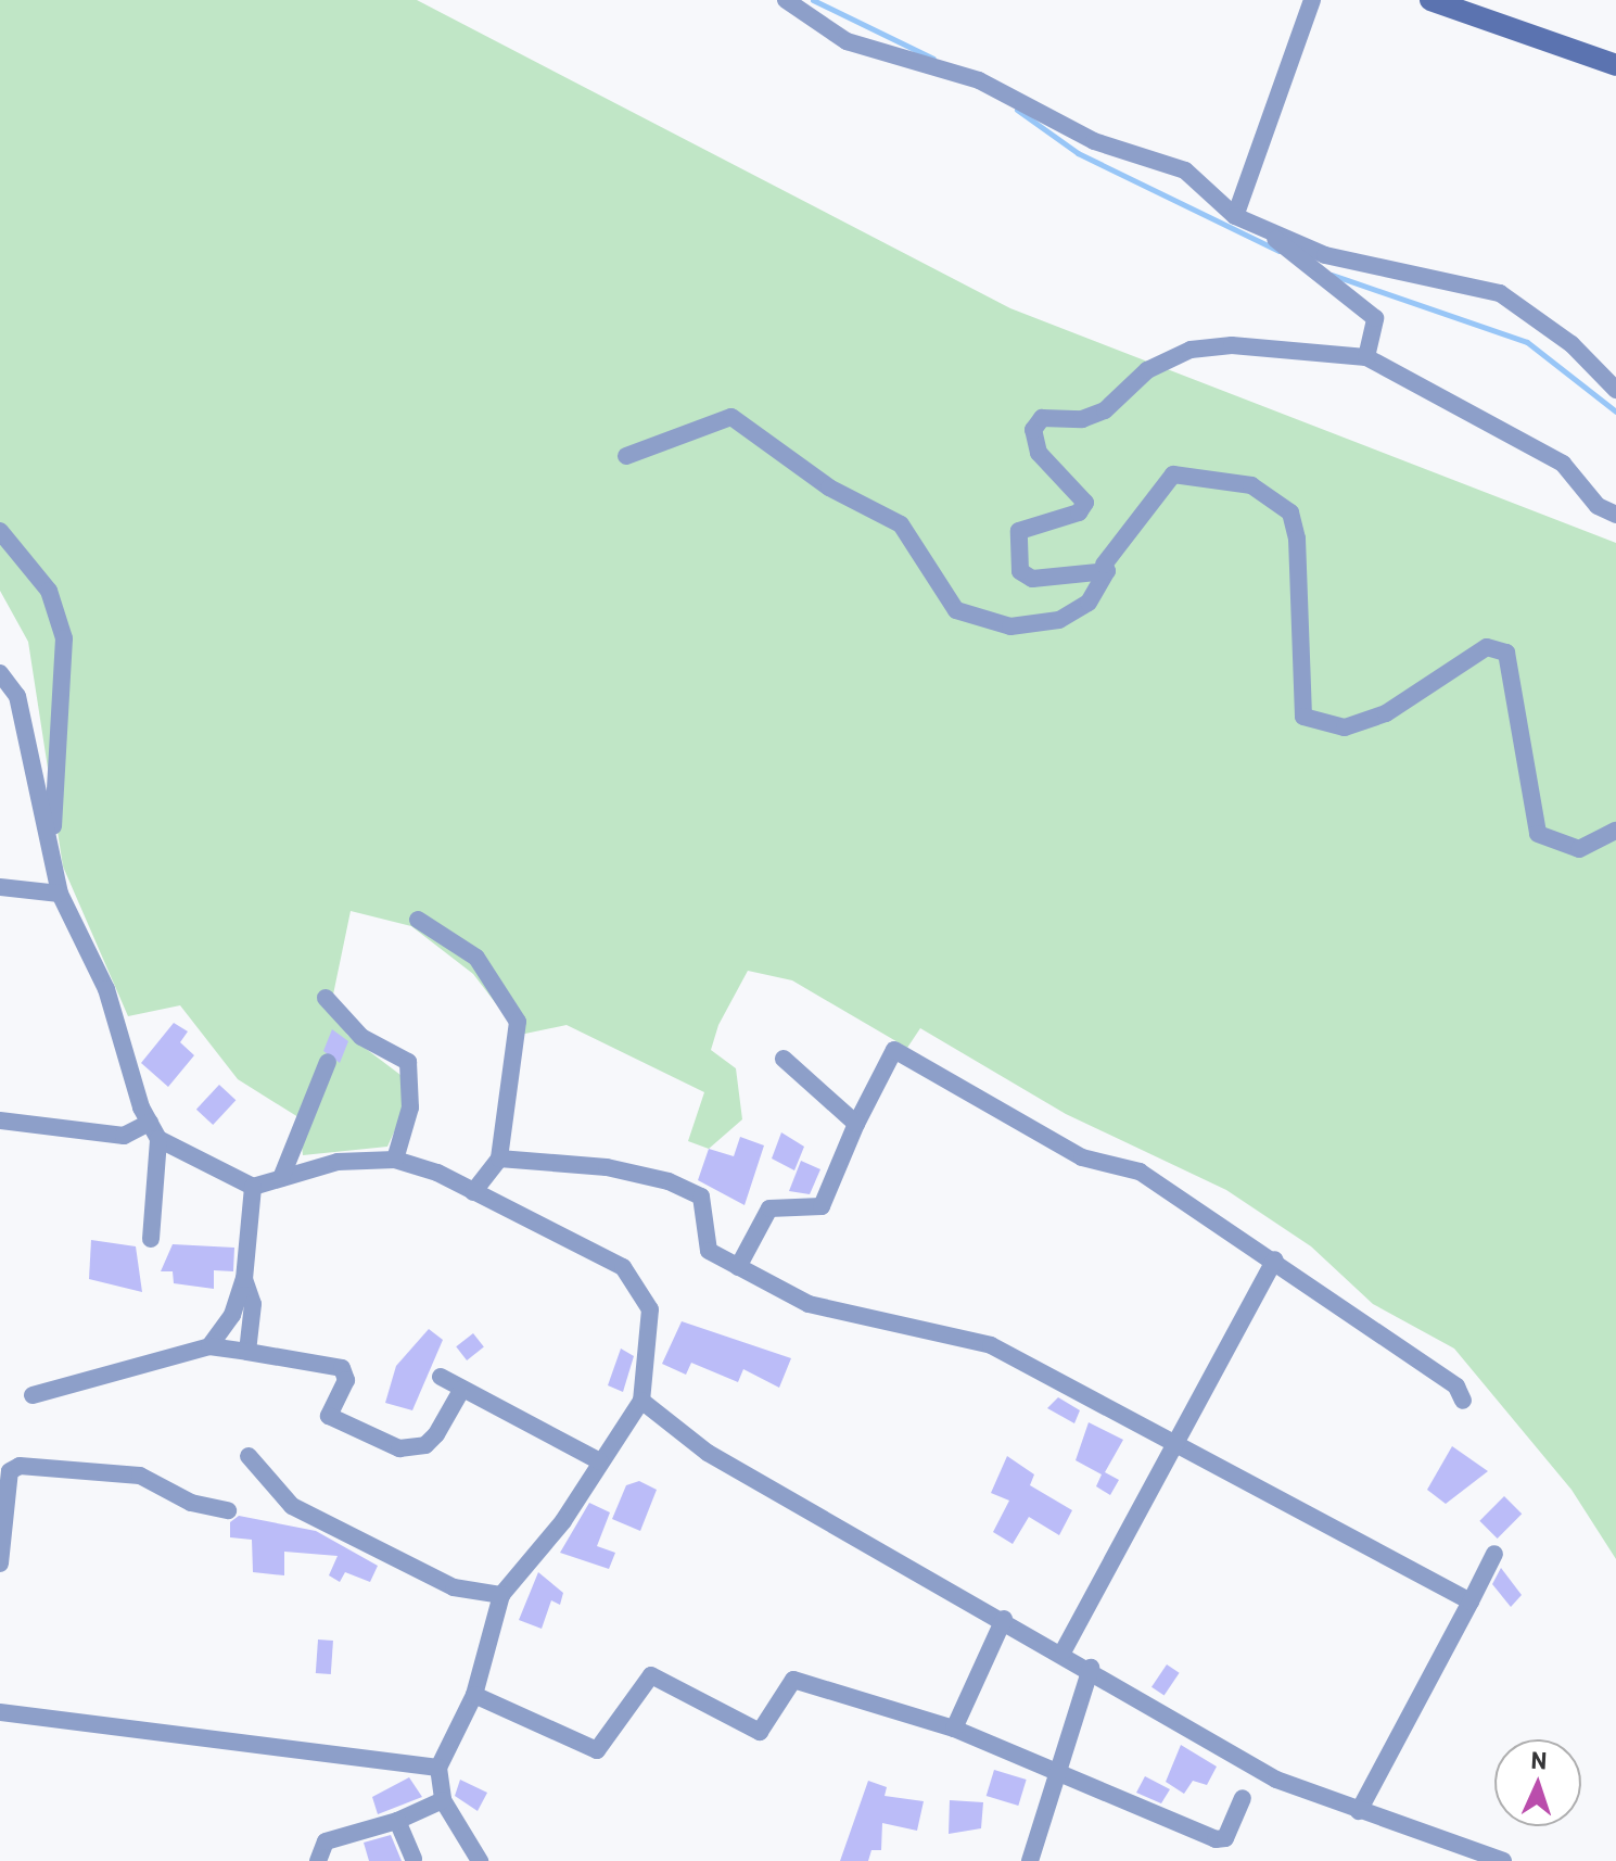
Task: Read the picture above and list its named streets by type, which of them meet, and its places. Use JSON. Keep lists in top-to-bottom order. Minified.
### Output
{"north":"top"}
